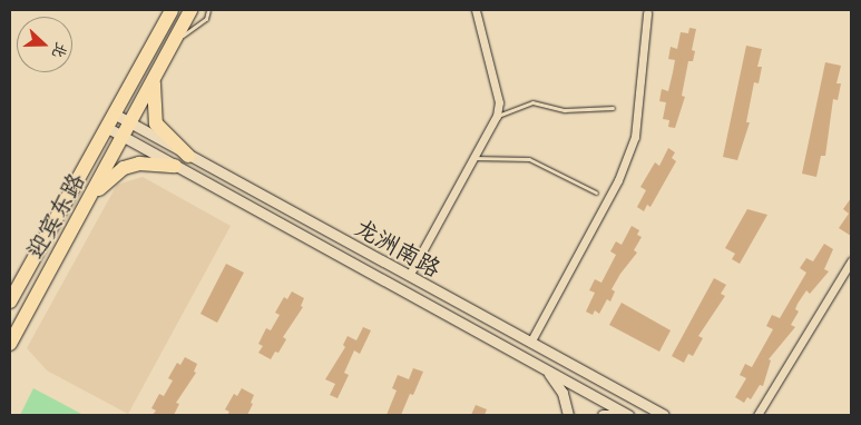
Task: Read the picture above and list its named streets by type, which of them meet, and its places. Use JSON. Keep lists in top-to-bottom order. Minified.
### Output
{"streets":{"highway":["迎宾东路"],"main road":["龙洲南路"]},"crossings":[["迎宾东路","龙洲南路"]],"north":"right"}
